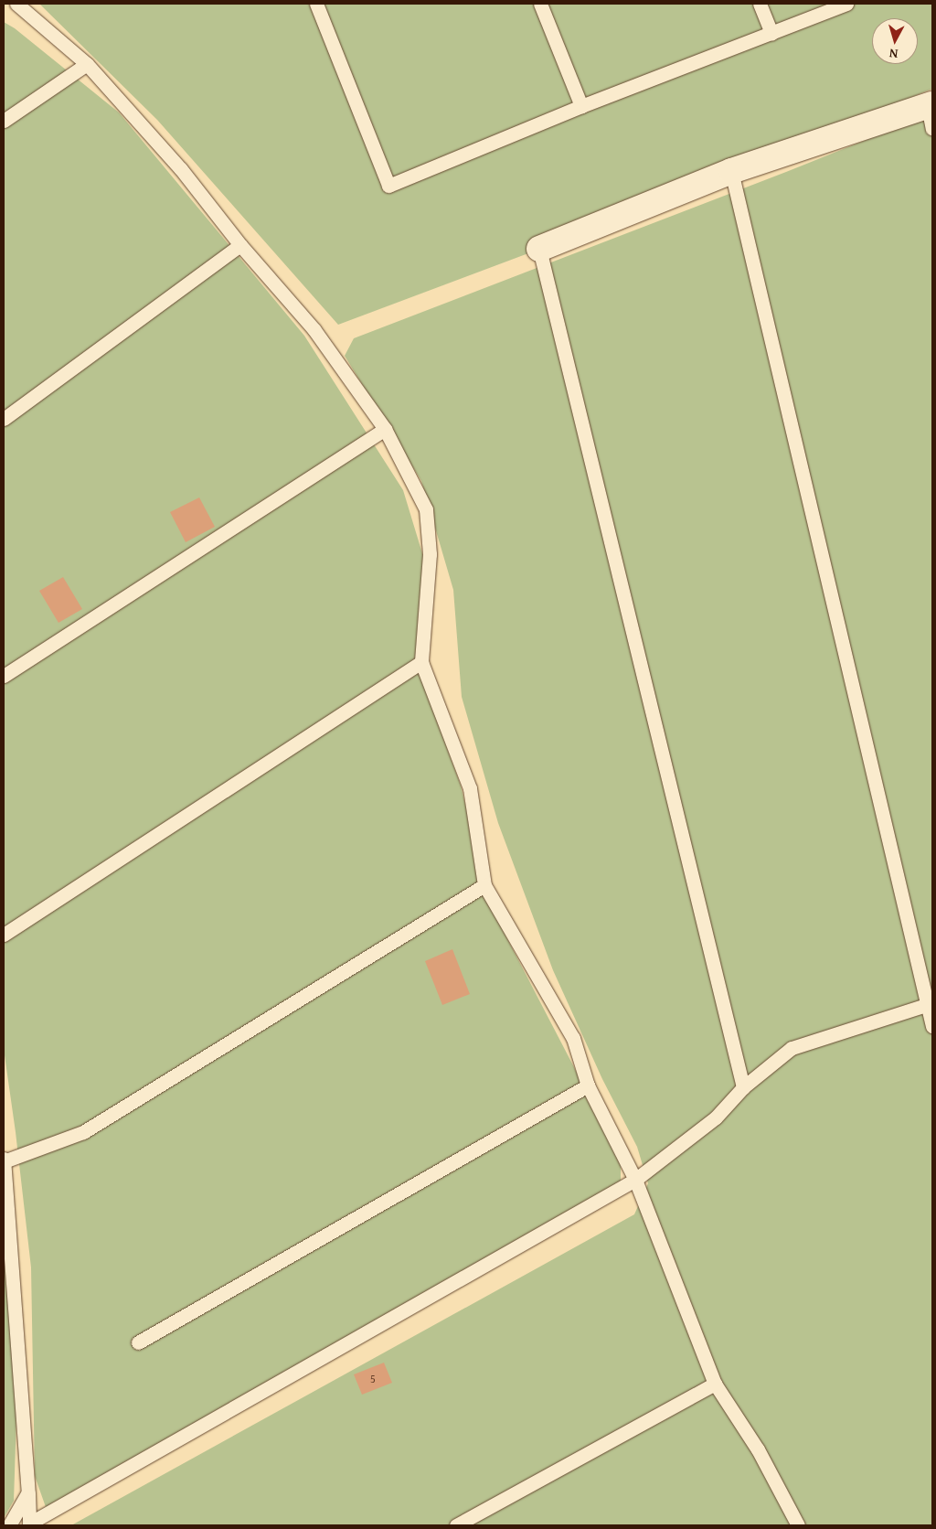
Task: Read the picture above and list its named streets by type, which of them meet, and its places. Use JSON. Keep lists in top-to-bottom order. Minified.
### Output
{"house_numbers":["5"],"north":"bottom"}
